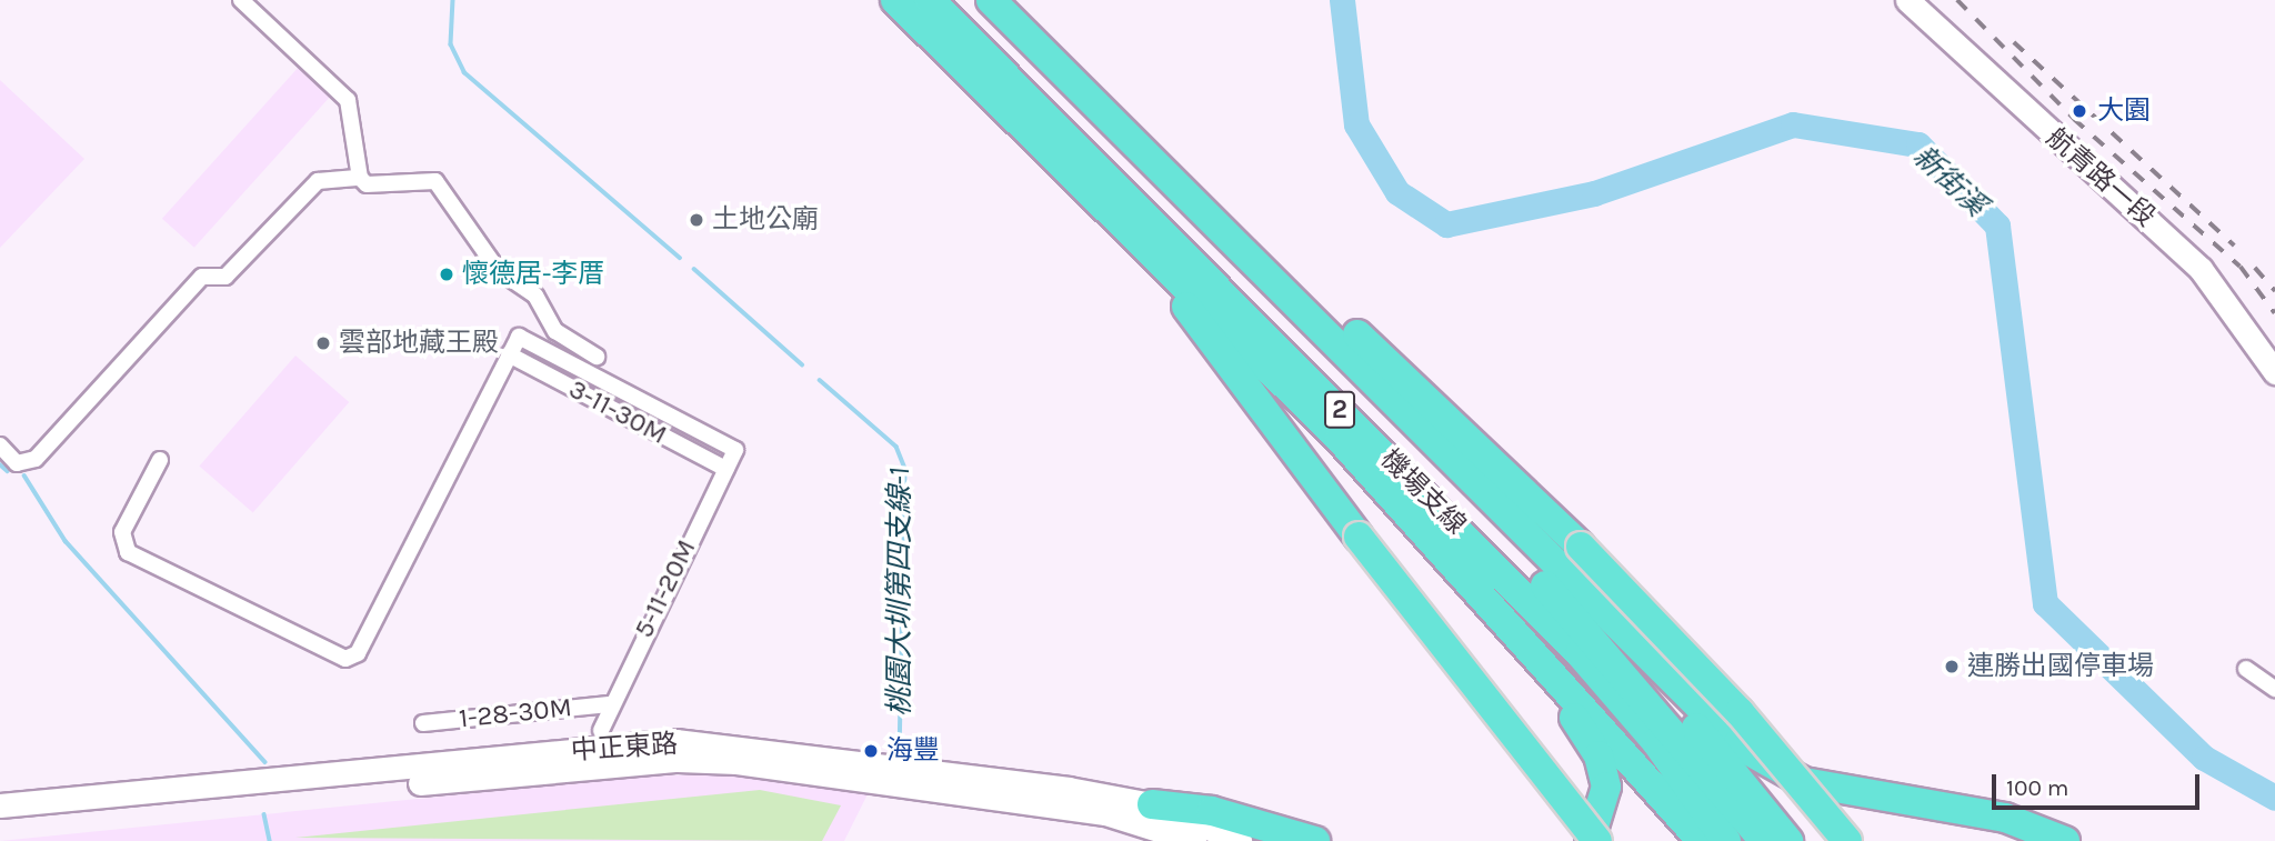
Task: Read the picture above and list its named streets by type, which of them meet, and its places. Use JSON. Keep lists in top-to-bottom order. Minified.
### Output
{"streets":{"highway":["2","機場支線"],"main road":["航青路一段","中正東路"],"street":["3-11-30M","5-11-20M","1-28-30M"]},"crossings":[["3-11-30M","5-11-20M"],["5-11-20M","1-28-30M"]],"water":["新街溪","桃園大圳第四支線-1"],"places":["大園","土地公廟","懷德居-李厝","雲部地藏王殿","連勝出國停車場","海豐"],"scale_bar":"100 m"}
